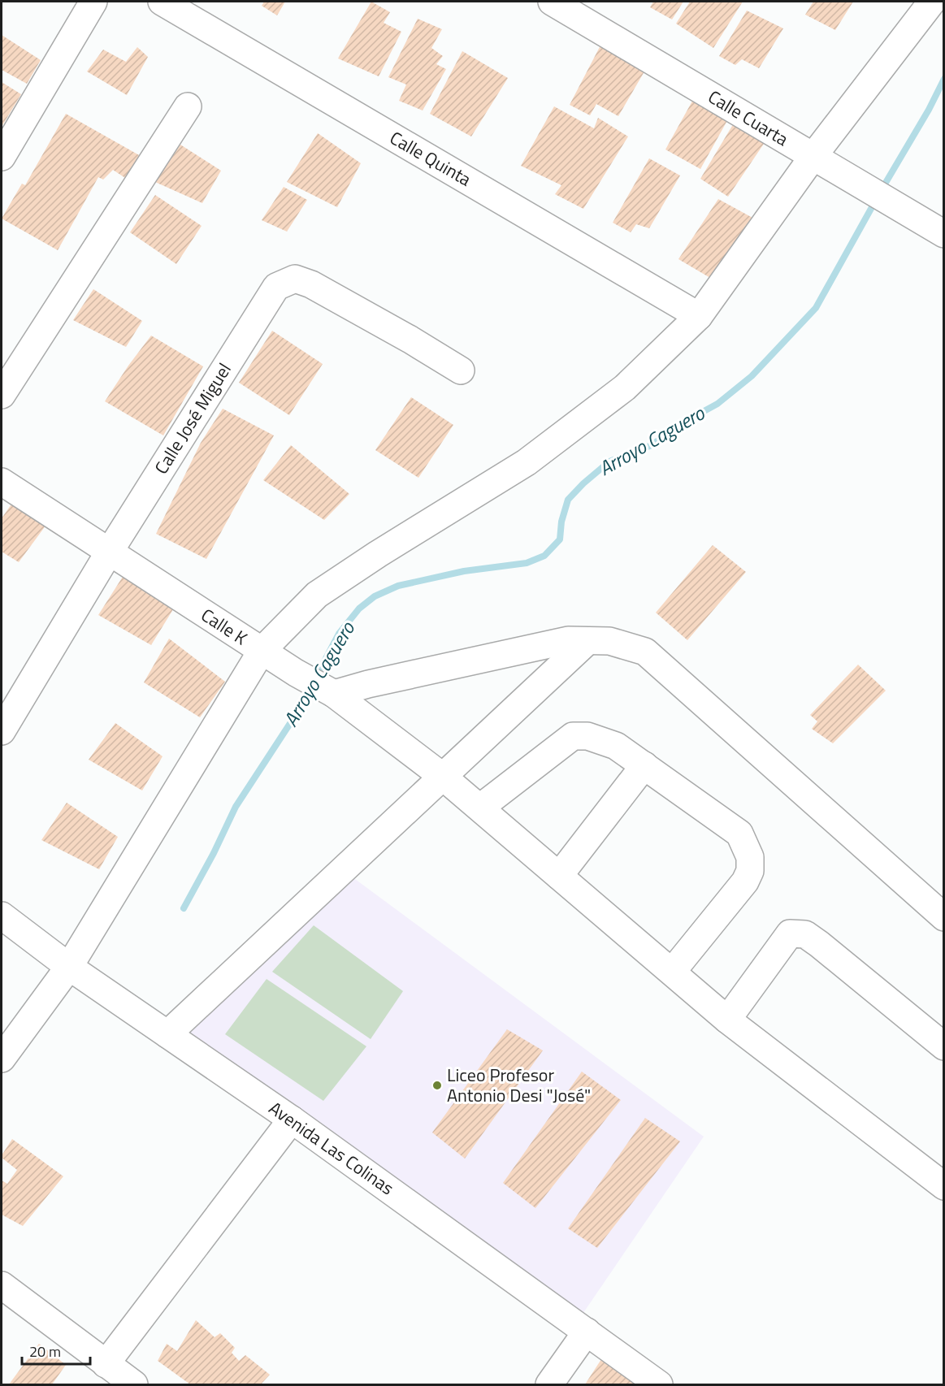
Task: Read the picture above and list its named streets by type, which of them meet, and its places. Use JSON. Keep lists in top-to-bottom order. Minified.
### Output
{"streets":{"street":["Calle Cuarta","Calle Quinta","Calle José Miguel","Calle K","Avenida Las Colinas"]},"crossings":[["Calle José Miguel","Calle K"]],"water":["Arroyo Caguero"],"places":["Liceo Profesor Antonio Desi \"José\""],"scale_bar":"20 m"}
